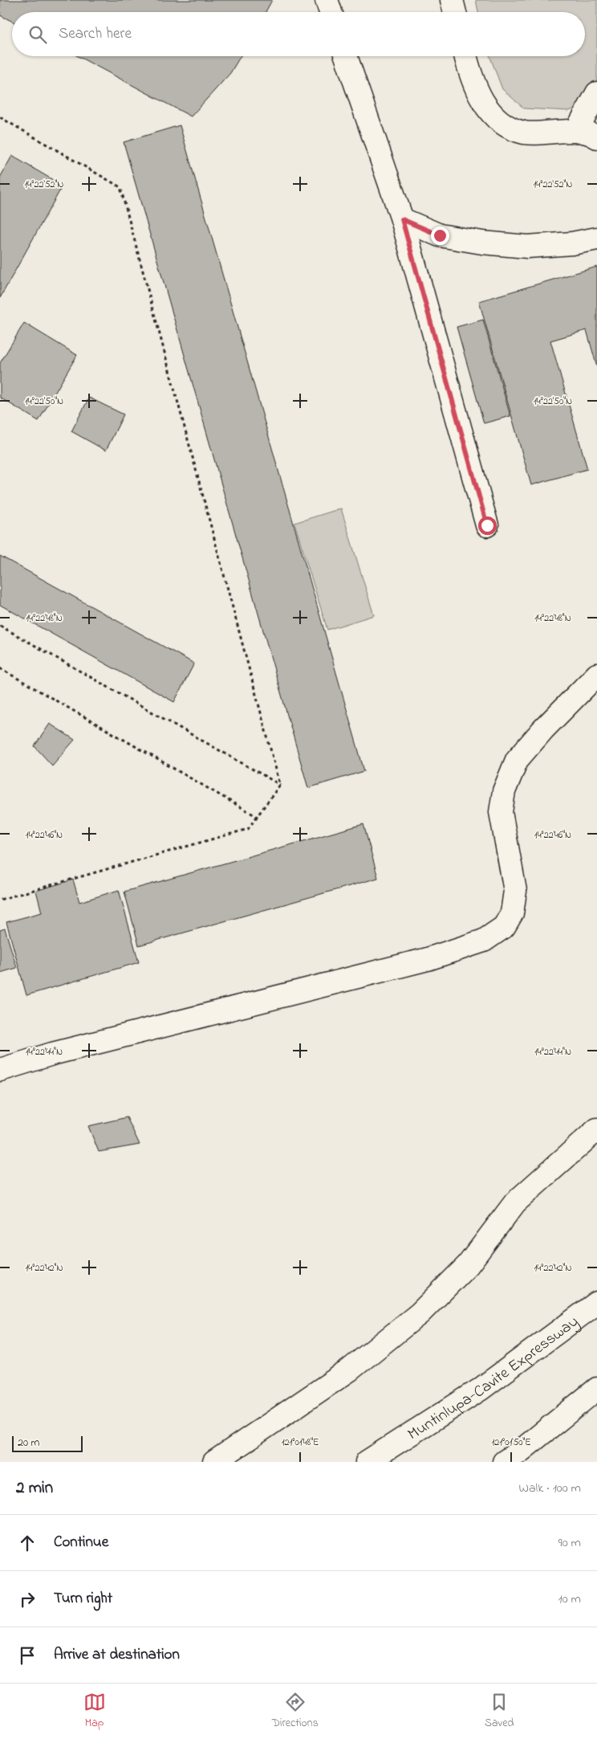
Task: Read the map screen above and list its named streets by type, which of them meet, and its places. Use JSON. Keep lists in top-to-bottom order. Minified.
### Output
{"streets":{"main road":["Muntinlupa-Cavite Expressway"]},"scale_bar":"20 m","page":{"search":"Search here","scale":"20 m","heading":["2 min","Walk · 100 m"],"list":[["Continue","90 m"],["Turn right","10 m"],"Arrive at destination"],"nav":["Map","Directions","Saved"]},"coordinates":["14°22'52\"N","14°22'50\"N","14°22'48\"N","14°22'46\"N","14°22'44\"N","14°22'42\"N","121°01'48\"E","121°01'50\"E"]}
